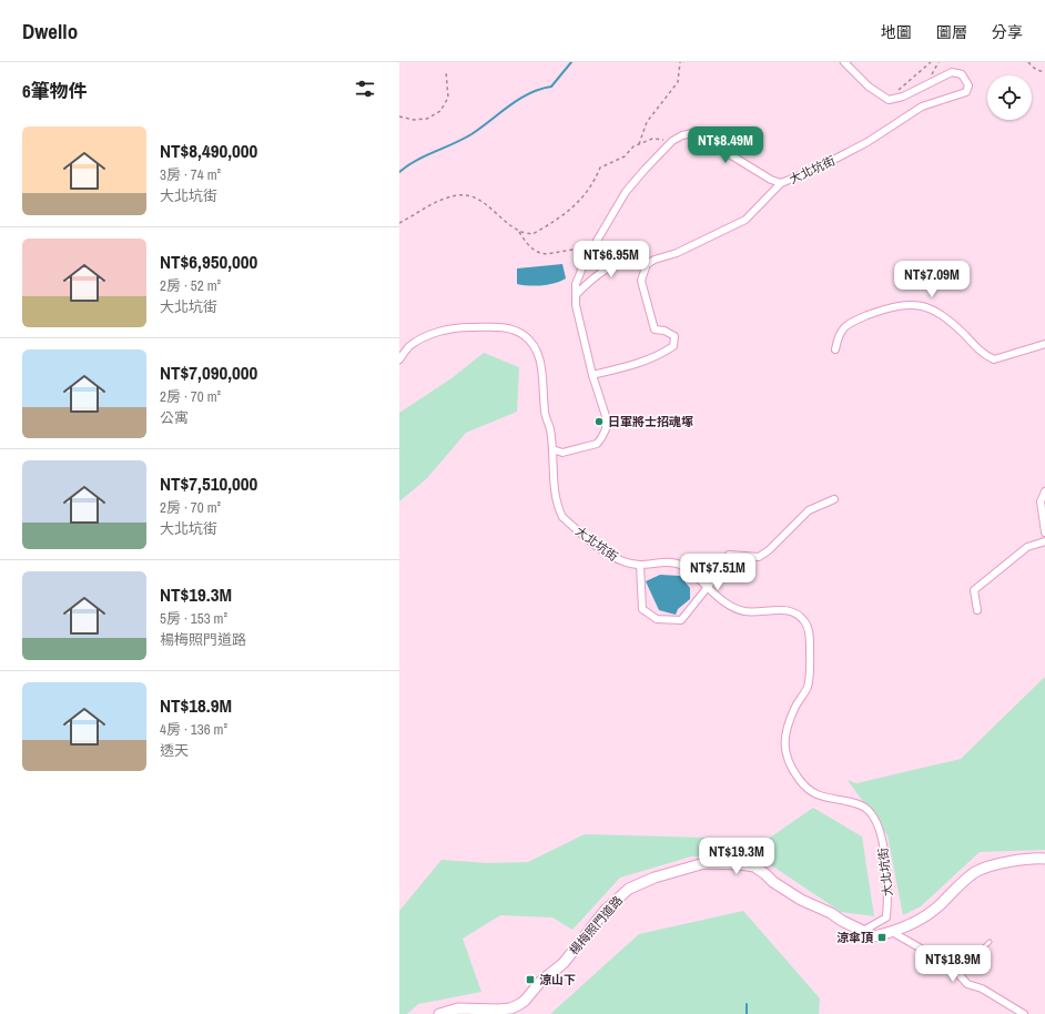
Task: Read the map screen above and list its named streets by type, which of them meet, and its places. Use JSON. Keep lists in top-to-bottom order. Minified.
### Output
{"streets":{"street":["大北坑街","楊梅照門道路"]},"crossings":[["大北坑街","楊梅照門道路"]],"places":{"other":["日軍將士招魂塚"],"transit":["涼傘頂","涼山下"]},"page":{"header":"Dwello","nav":["地圖","圖層","分享"],"heading":"6筆物件","list":[{"name":"NT$8,490,000","note":"3房 · 74 m² · 大北坑街"},{"name":"NT$6,950,000","note":"2房 · 52 m² · 大北坑街"},{"name":"NT$7,090,000","note":"2房 · 70 m² · 公寓"},{"name":"NT$7,510,000","note":"2房 · 70 m² · 大北坑街"},{"name":"NT$19.3M","note":"5房 · 153 m² · 楊梅照門道路"},{"name":"NT$18.9M","note":"4房 · 136 m² · 透天"}],"price":["NT$8.49M","NT$6.95M","NT$7.09M","NT$7.51M","NT$19.3M","NT$18.9M"]}}
